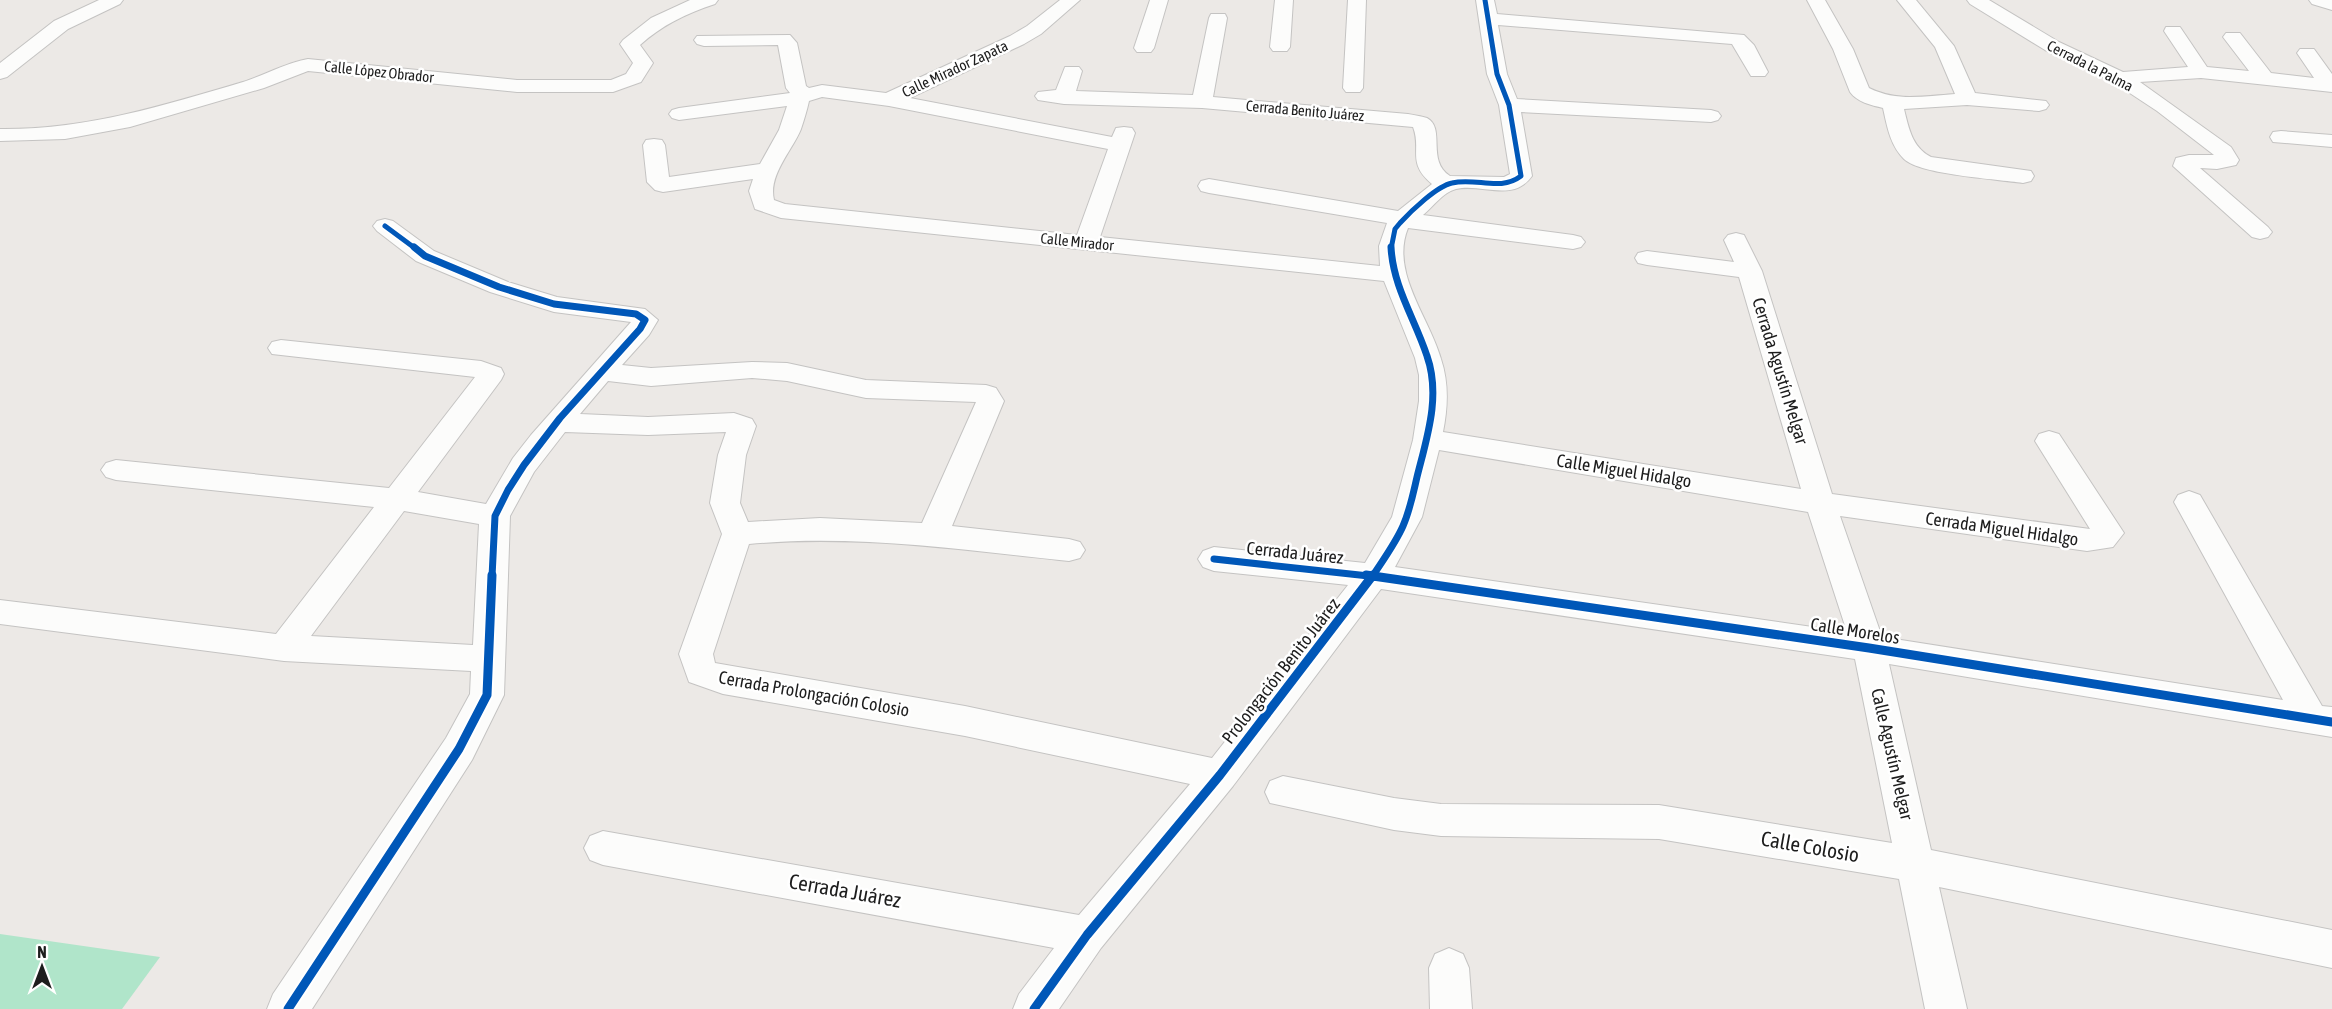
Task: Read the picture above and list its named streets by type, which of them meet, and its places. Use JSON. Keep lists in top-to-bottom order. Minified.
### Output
{"streets":{"street":["Cerrada la Palma","Calle Mirador Zapata","Calle López Obrador","Cerrada Benito Juárez","Calle Mirador","Cerrada Agustín Melgar","Calle Miguel Hidalgo","Cerrada Miguel Hidalgo","Cerrada Juárez","Calle Morelos","Prolongación Benito Juárez","Cerrada Prolongación Colosio","Calle Agustín Melgar","Calle Colosio"]},"crossings":[["Calle Mirador","Prolongación Benito Juárez"],["Cerrada Agustín Melgar","Calle Miguel Hidalgo"],["Cerrada Agustín Melgar","Cerrada Miguel Hidalgo"],["Cerrada Agustín Melgar","Calle Agustín Melgar"],["Calle Miguel Hidalgo","Cerrada Miguel Hidalgo"],["Calle Miguel Hidalgo","Prolongación Benito Juárez"],["Calle Miguel Hidalgo","Calle Agustín Melgar"],["Cerrada Miguel Hidalgo","Calle Agustín Melgar"],["Cerrada Juárez","Calle Morelos"],["Cerrada Juárez","Prolongación Benito Juárez"],["Calle Morelos","Prolongación Benito Juárez"],["Calle Morelos","Calle Agustín Melgar"],["Prolongación Benito Juárez","Cerrada Prolongación Colosio"],["Calle Agustín Melgar","Calle Colosio"]],"north":"top"}
